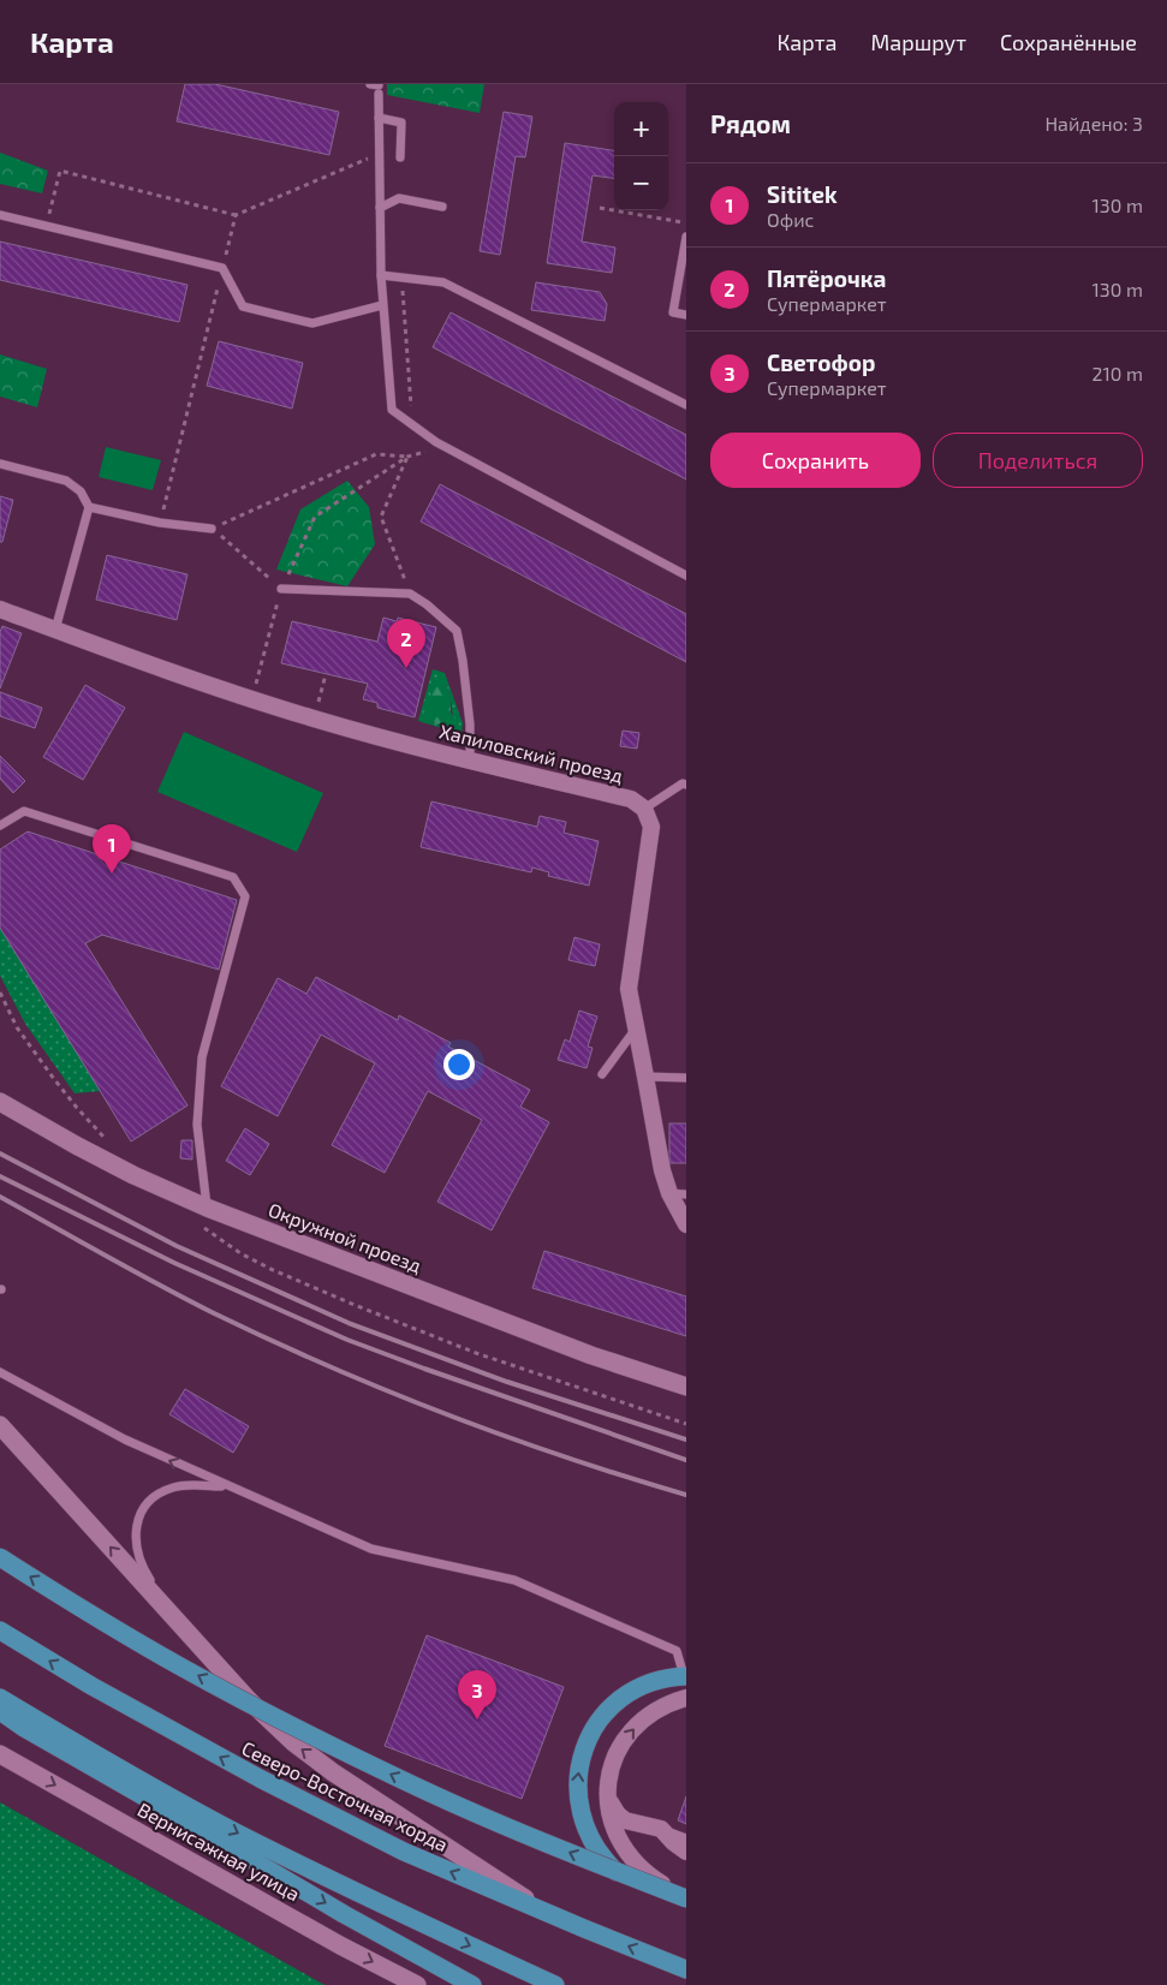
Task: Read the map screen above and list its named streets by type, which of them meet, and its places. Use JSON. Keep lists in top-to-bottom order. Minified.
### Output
{"streets":{"main road":["Северо-Восточная хорда"],"street":["Хапиловский проезд","Окружной проезд","Вернисажная улица"]},"page":{"header":"Карта","nav":["Карта","Маршрут","Сохранённые"],"heading":["Рядом","Найдено: 3"],"map_buttons":["+","−"],"list":[{"mark":"1","name":"Sititek","note":"Офис","value":"130 m"},{"mark":"2","name":"Пятёрочка","note":"Супермаркет","value":"130 m"},{"mark":"3","name":"Светофор","note":"Супермаркет","value":"210 m"}],"buttons":["Сохранить","Поделиться"],"pins":["2","1","3"]}}
